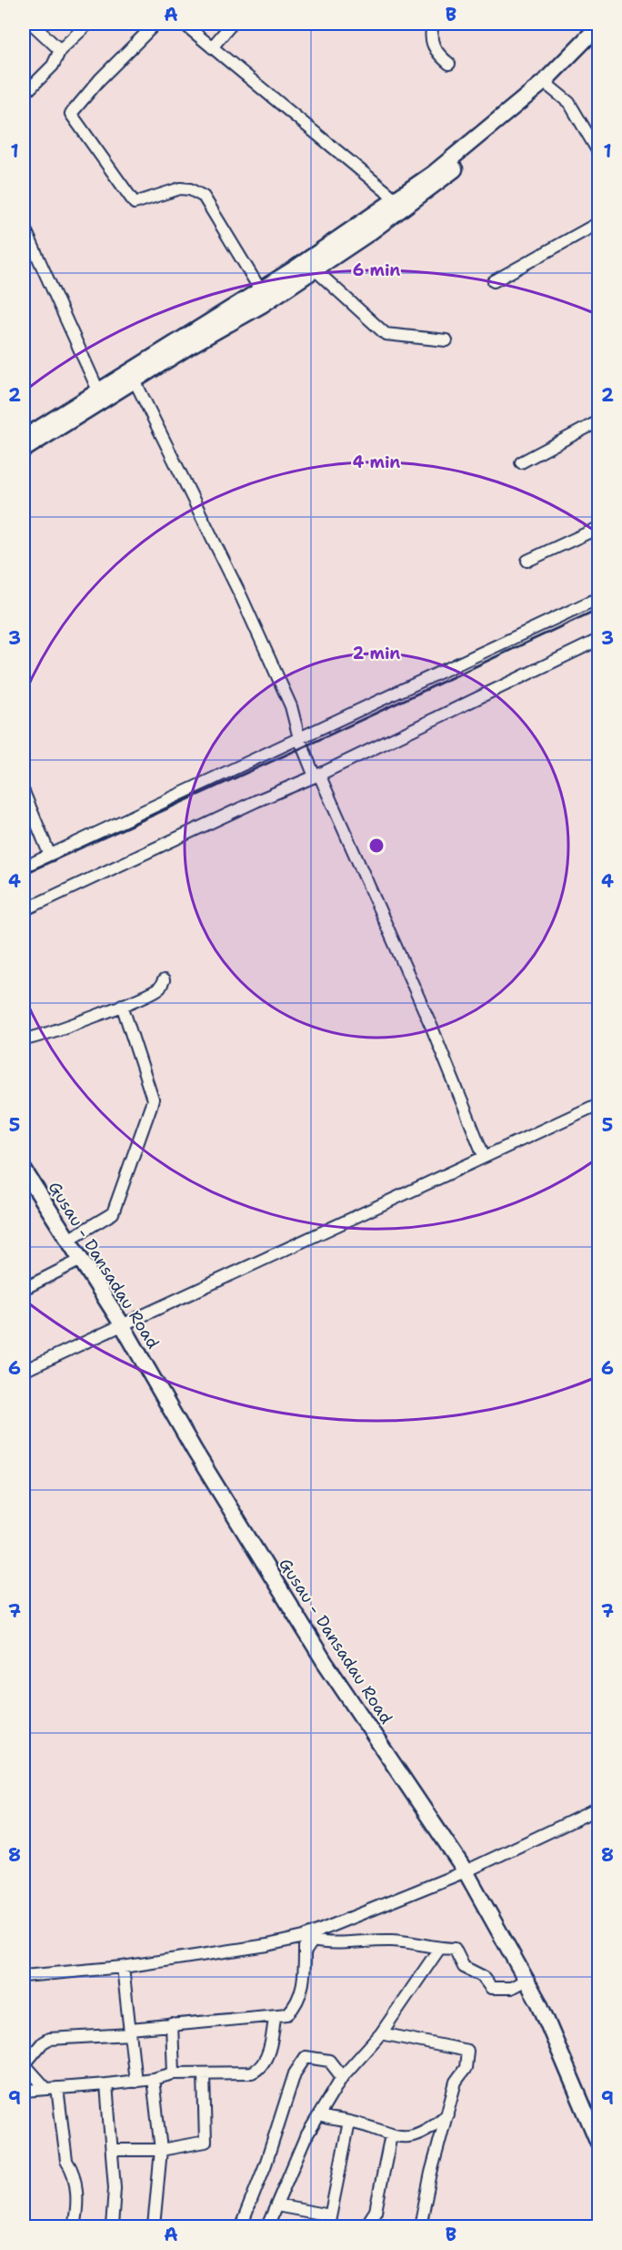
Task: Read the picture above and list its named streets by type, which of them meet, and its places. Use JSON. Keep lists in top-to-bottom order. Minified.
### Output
{"streets":{"main road":["Gusau - Dansadau Road"]},"grid":{"columns":["A","B"],"rows":["1","2","3","4","5","6","7","8","9"]},"rings":["6 min","4 min","2 min"]}
